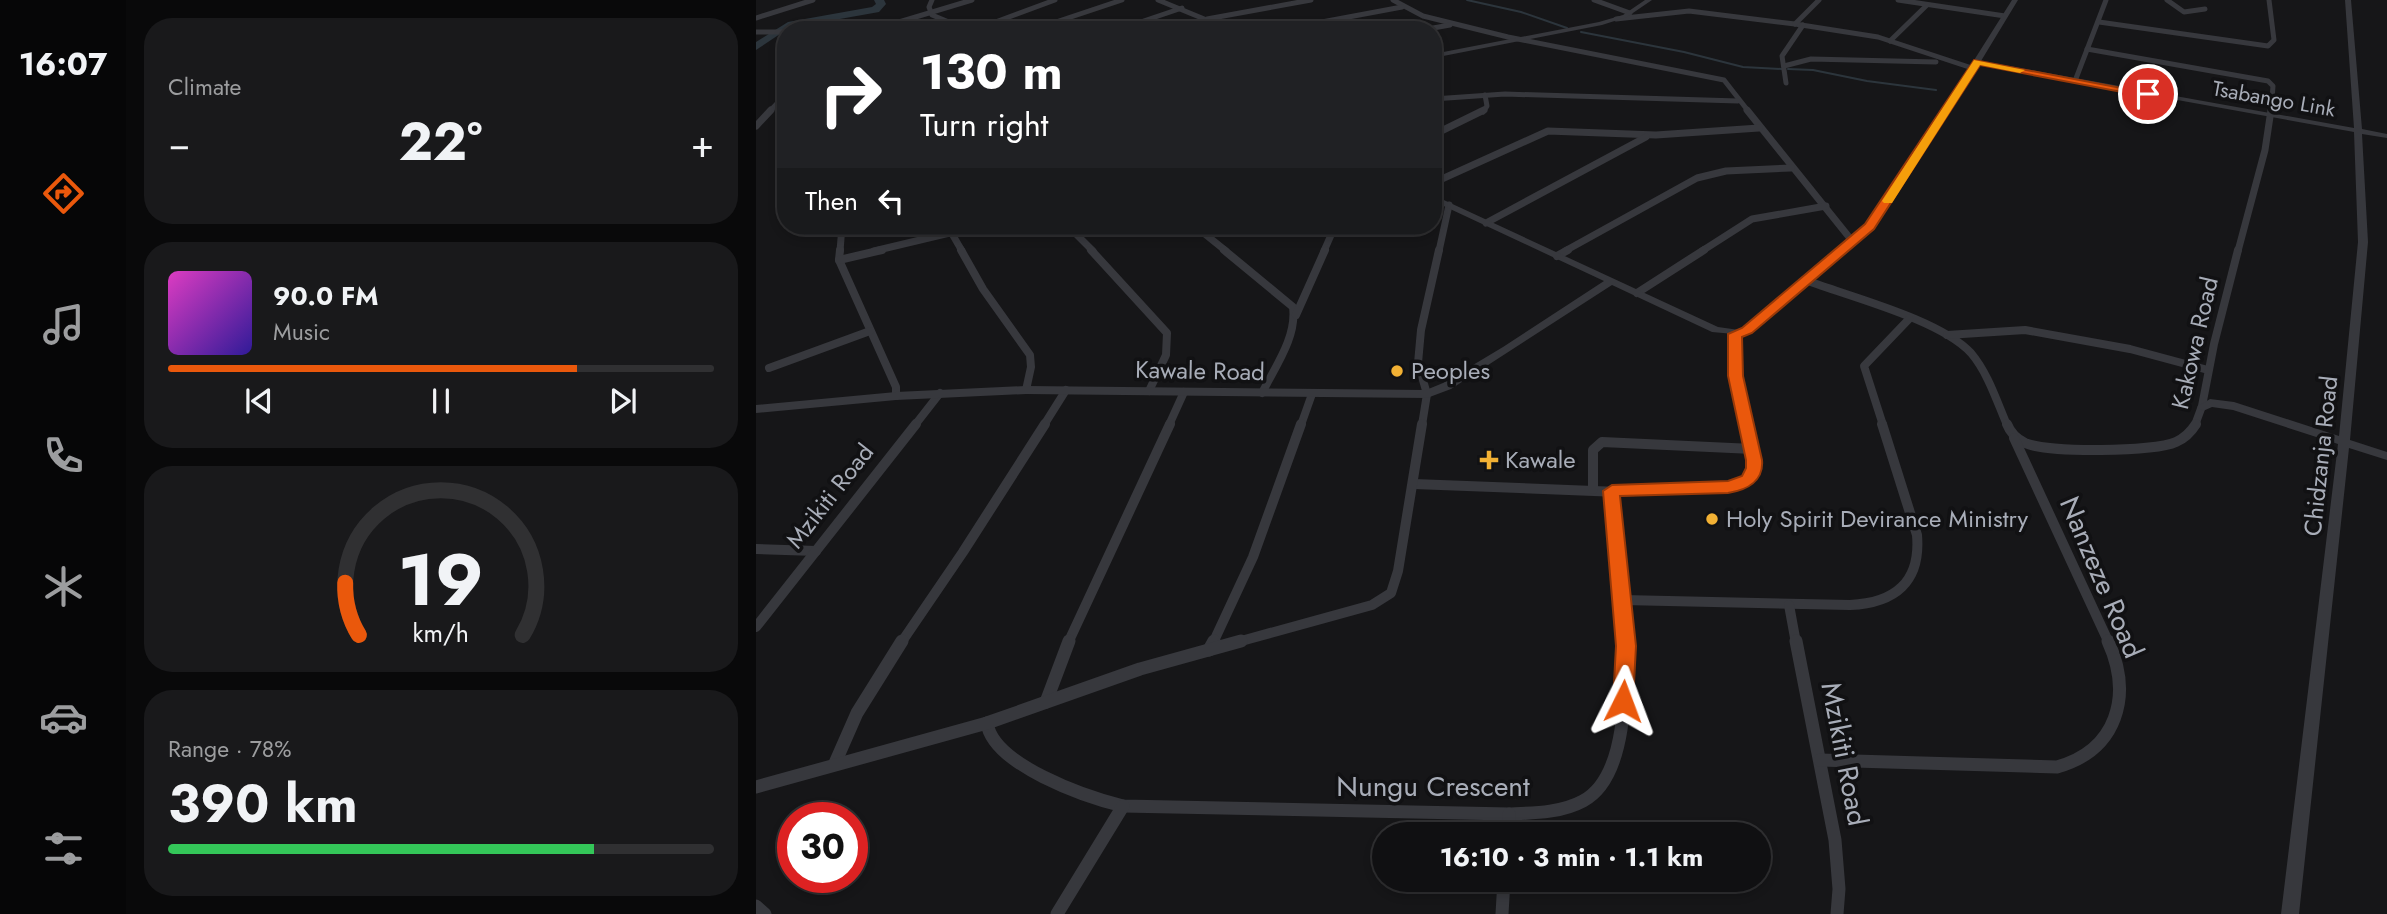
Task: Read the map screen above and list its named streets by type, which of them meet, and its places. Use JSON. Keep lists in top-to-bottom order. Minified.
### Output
{"streets":{"street":["Tsabango Link","Kakowa Road","Kawale Road","Chidzanja Road","Mzikiti Road","Nanzeze Road","Nungu Crescent"]},"crossings":[["Tsabango Link","Kakowa Road"],["Tsabango Link","Chidzanja Road"],["Kakowa Road","Nanzeze Road"],["Kawale Road","Mzikiti Road"],["Mzikiti Road","Nanzeze Road"]],"places":{"other":["Peoples","Holy Spirit Devirance Ministry"],"health":["Kawale"]},"page":{"tabs":"16:07","tile":["Climate",["Range · 78%","390 km"]],"turn":["130 m","Turn right"],"heat":["−","22°","+"],"then":"Then","song":["90.0 FM","Music"],"limit":"30","trip":"16:10 · 3 min · 1.1 km","gauge":["19","km/h"]}}
